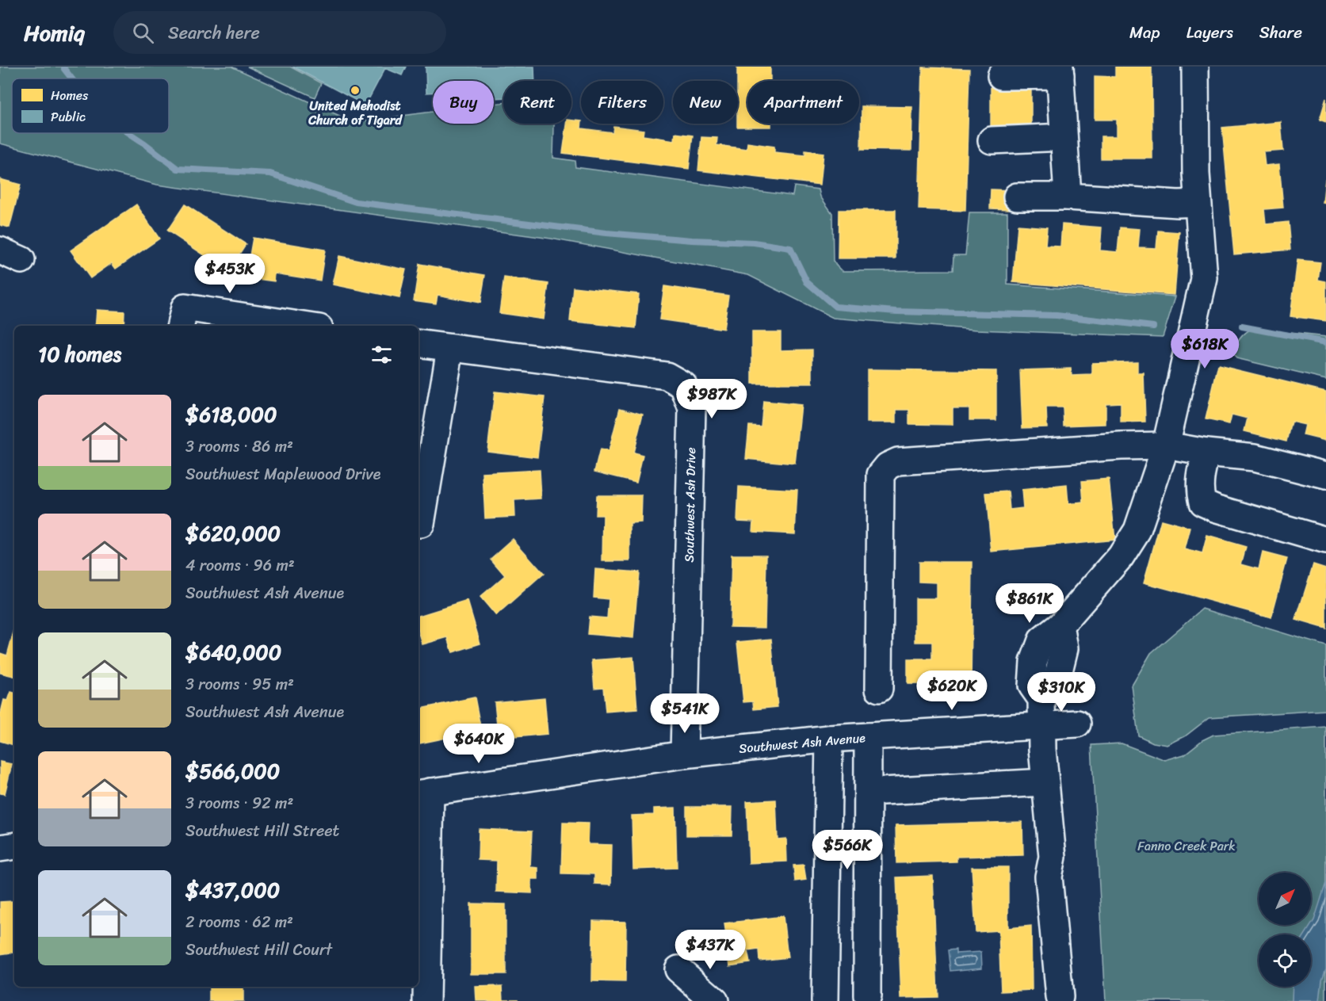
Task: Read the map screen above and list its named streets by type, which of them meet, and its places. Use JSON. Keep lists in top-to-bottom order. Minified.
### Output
{"streets":{"street":["Southwest Ash Drive","Southwest Ash Avenue"]},"crossings":[["Southwest Ash Drive","Southwest Ash Avenue"]],"parks":["Fanno Creek Park"],"places":["United Mehodist Church of Tigard"],"legend":["Homes","Public"],"north":"top right","page":{"header":"Homiq","search":"Search here","nav":["Map","Layers","Share"],"chip":["Buy","Rent","Filters","New","Apartment"],"price":["$453K","$618K","$987K","$861K","$620K","$310K","$541K","$640K","$566K","$437K"],"heading":"10 homes","list":[{"name":"$618,000","note":"3 rooms · 86 m² · Southwest Maplewood Drive"},{"name":"$620,000","note":"4 rooms · 96 m² · Southwest Ash Avenue"},{"name":"$640,000","note":"3 rooms · 95 m² · Southwest Ash Avenue"},{"name":"$566,000","note":"3 rooms · 92 m² · Southwest Hill Street"},{"name":"$437,000","note":"2 rooms · 62 m² · Southwest Hill Court"}]}}
